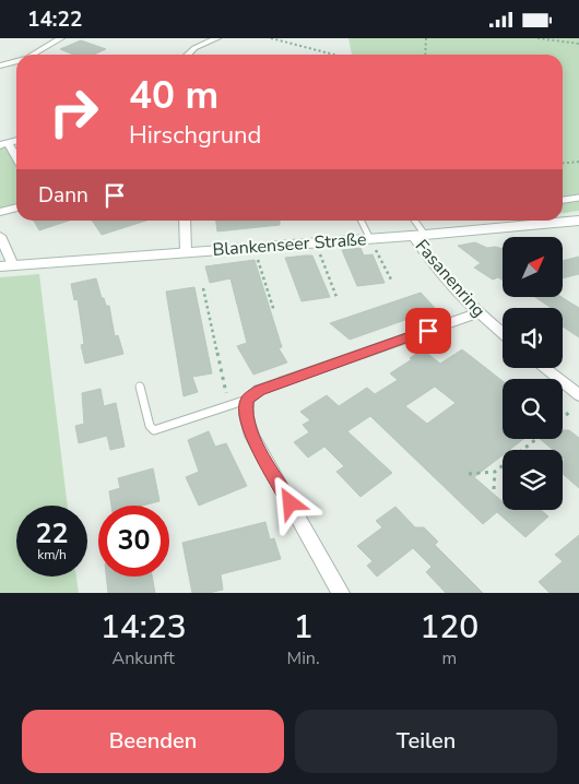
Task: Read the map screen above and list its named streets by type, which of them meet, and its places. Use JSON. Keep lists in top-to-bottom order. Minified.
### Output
{"streets":{"main road":["Blankenseer Straße"],"street":["Fasanenring"]},"crossings":[["Blankenseer Straße","Fasanenring"]],"north":"top right","page":{"status":"14:22","turn":["40 m","Hirschgrund"],"then":"Dann","speed":"22 km/h","limit":"30","eta":["14:23","Ankunft","1","Min.","120","m"],"buttons":["Beenden","Teilen"]}}
